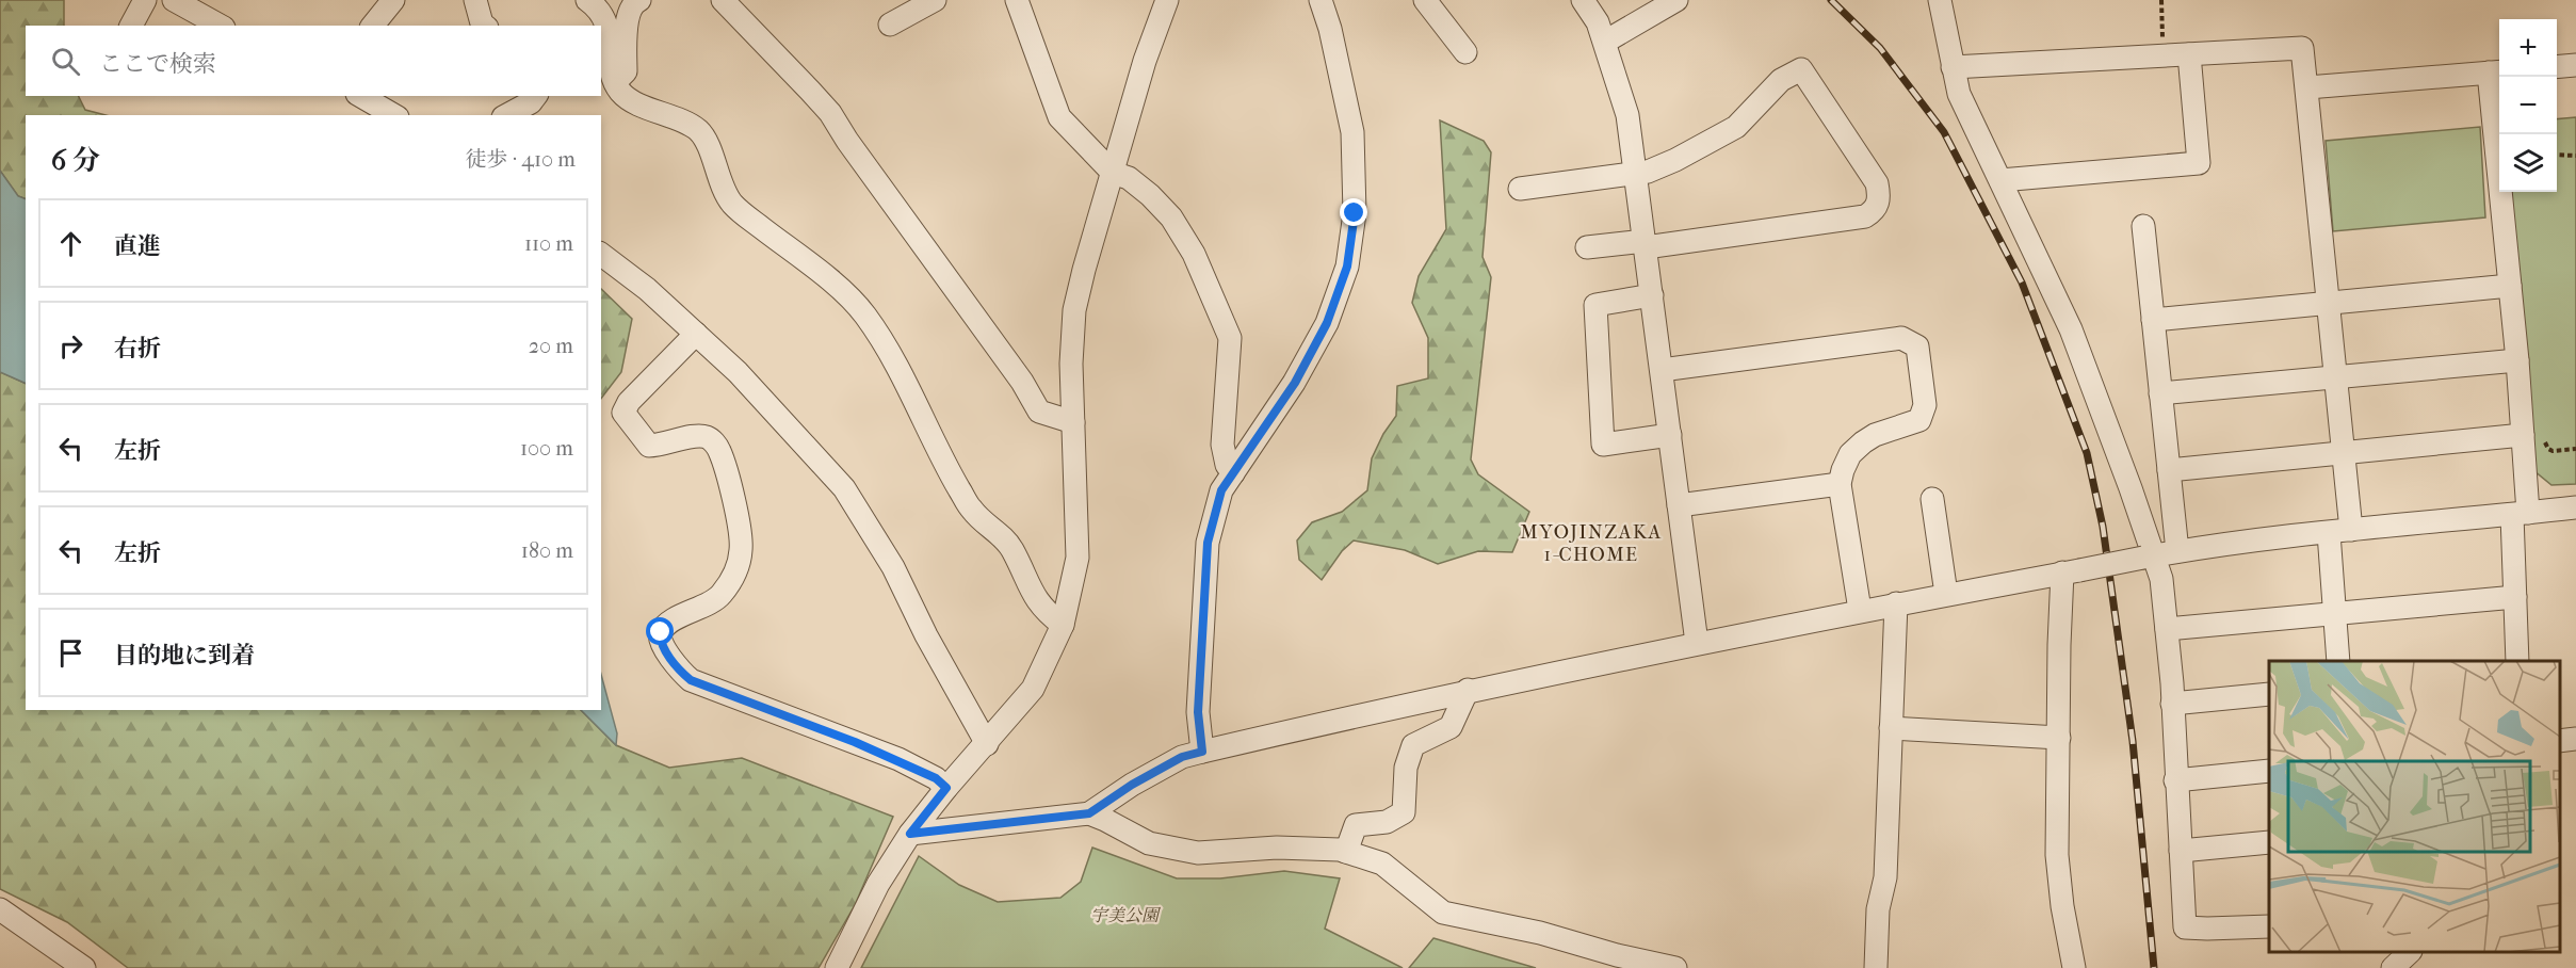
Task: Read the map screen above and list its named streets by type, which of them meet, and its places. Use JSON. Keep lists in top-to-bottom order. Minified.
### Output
{"districts":["MYOJINZAKA 1-CHOME"],"parks":["宇美公園"],"page":{"map_buttons":["+","−"],"search":"ここで検索","heading":["6 分","徒歩 · 410 m"],"list":[["直進","110 m"],["右折","20 m"],["左折","100 m"],["左折","180 m"],"目的地に到着"]}}
